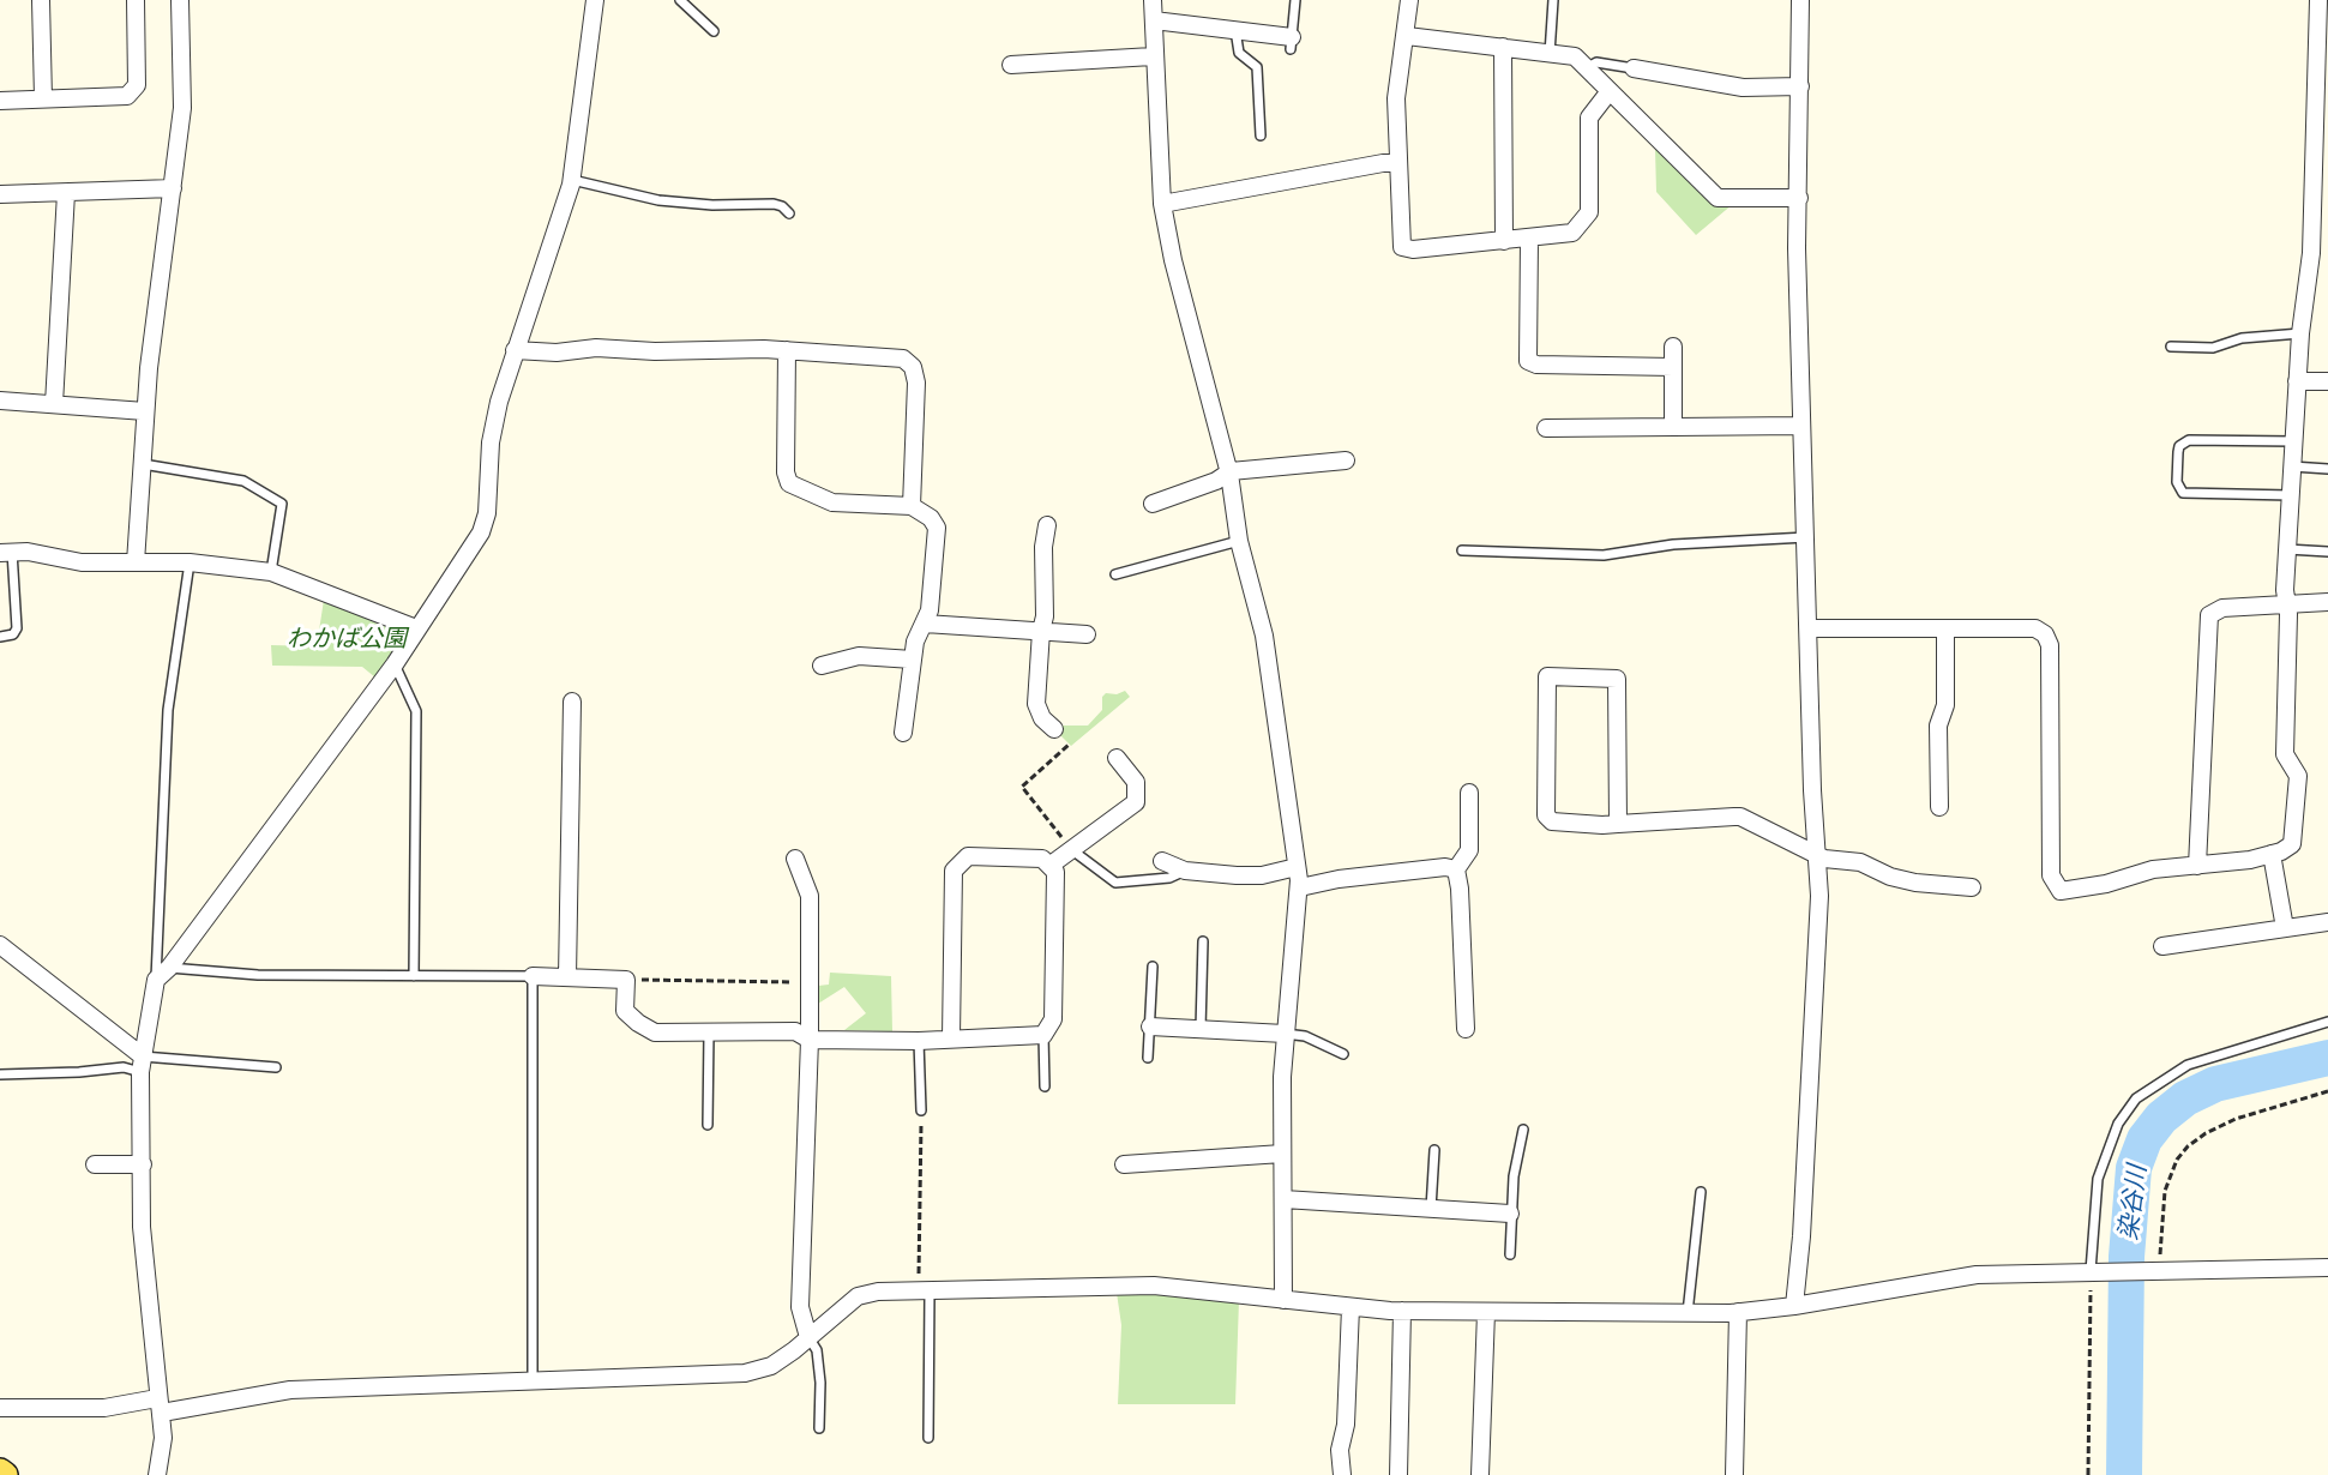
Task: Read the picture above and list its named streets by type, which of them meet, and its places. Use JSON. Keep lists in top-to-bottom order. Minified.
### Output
{"water":["染谷川"],"parks":["わかば公園"]}
